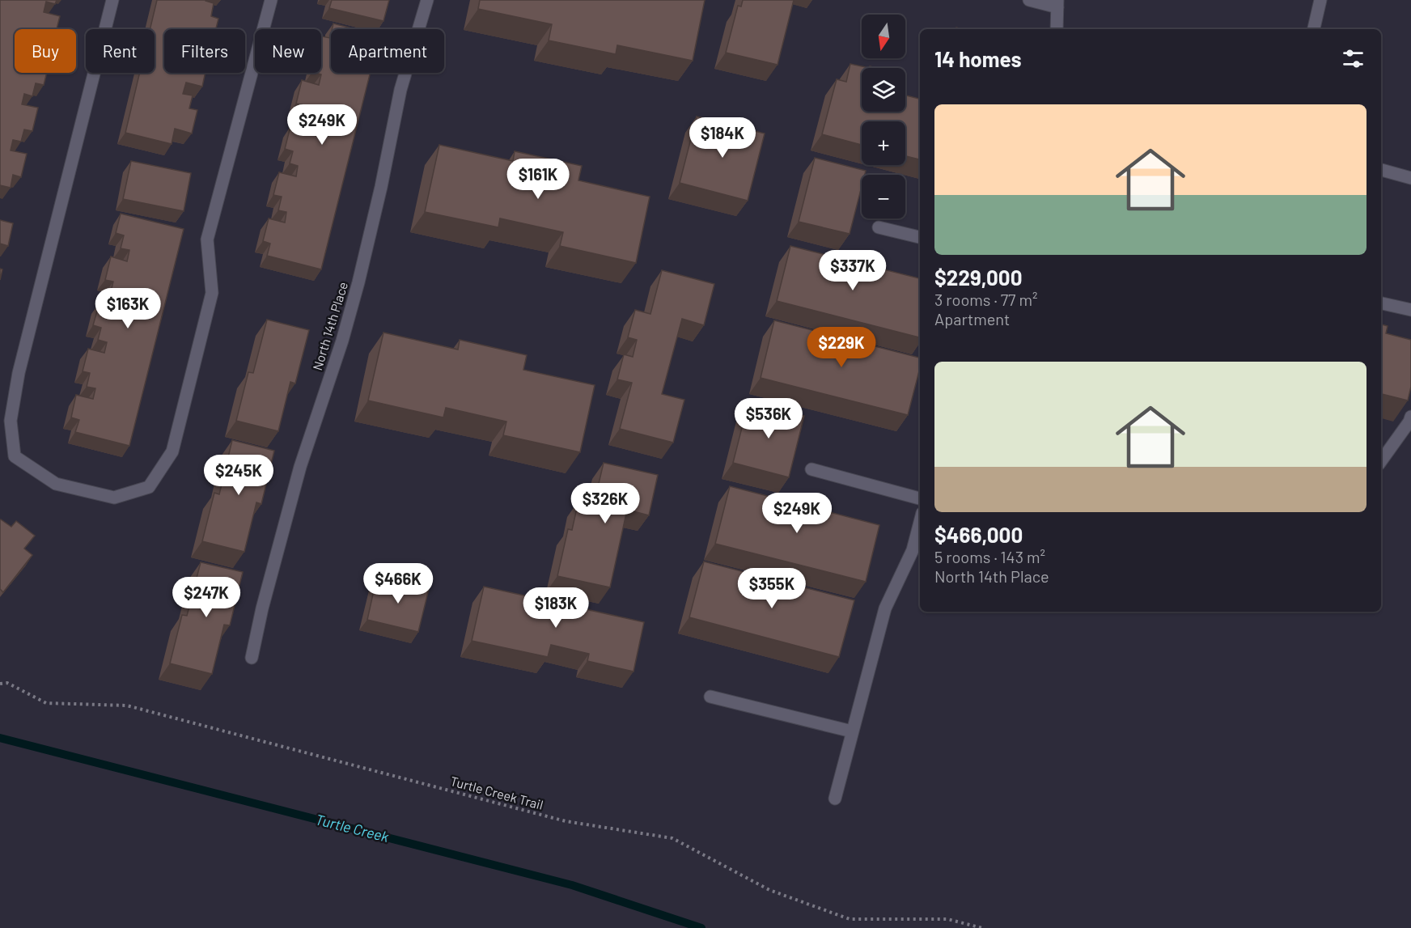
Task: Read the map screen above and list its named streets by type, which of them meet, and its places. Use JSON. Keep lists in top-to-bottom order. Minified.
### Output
{"streets":{"street":["North 14th Place"],"path":["Turtle Creek Trail"]},"water":["Turtle Creek"],"north":"bottom","page":{"map_buttons":["+","−"],"chip":["Buy","Rent","Filters","New","Apartment"],"heading":"14 homes","list":[{"name":"$229,000","note":"3 rooms · 77 m² · Apartment"},{"name":"$466,000","note":"5 rooms · 143 m² · North 14th Place"}],"price":["$249K","$184K","$161K","$337K","$163K","$229K","$536K","$245K","$326K","$249K","$466K","$355K","$247K","$183K"]}}
